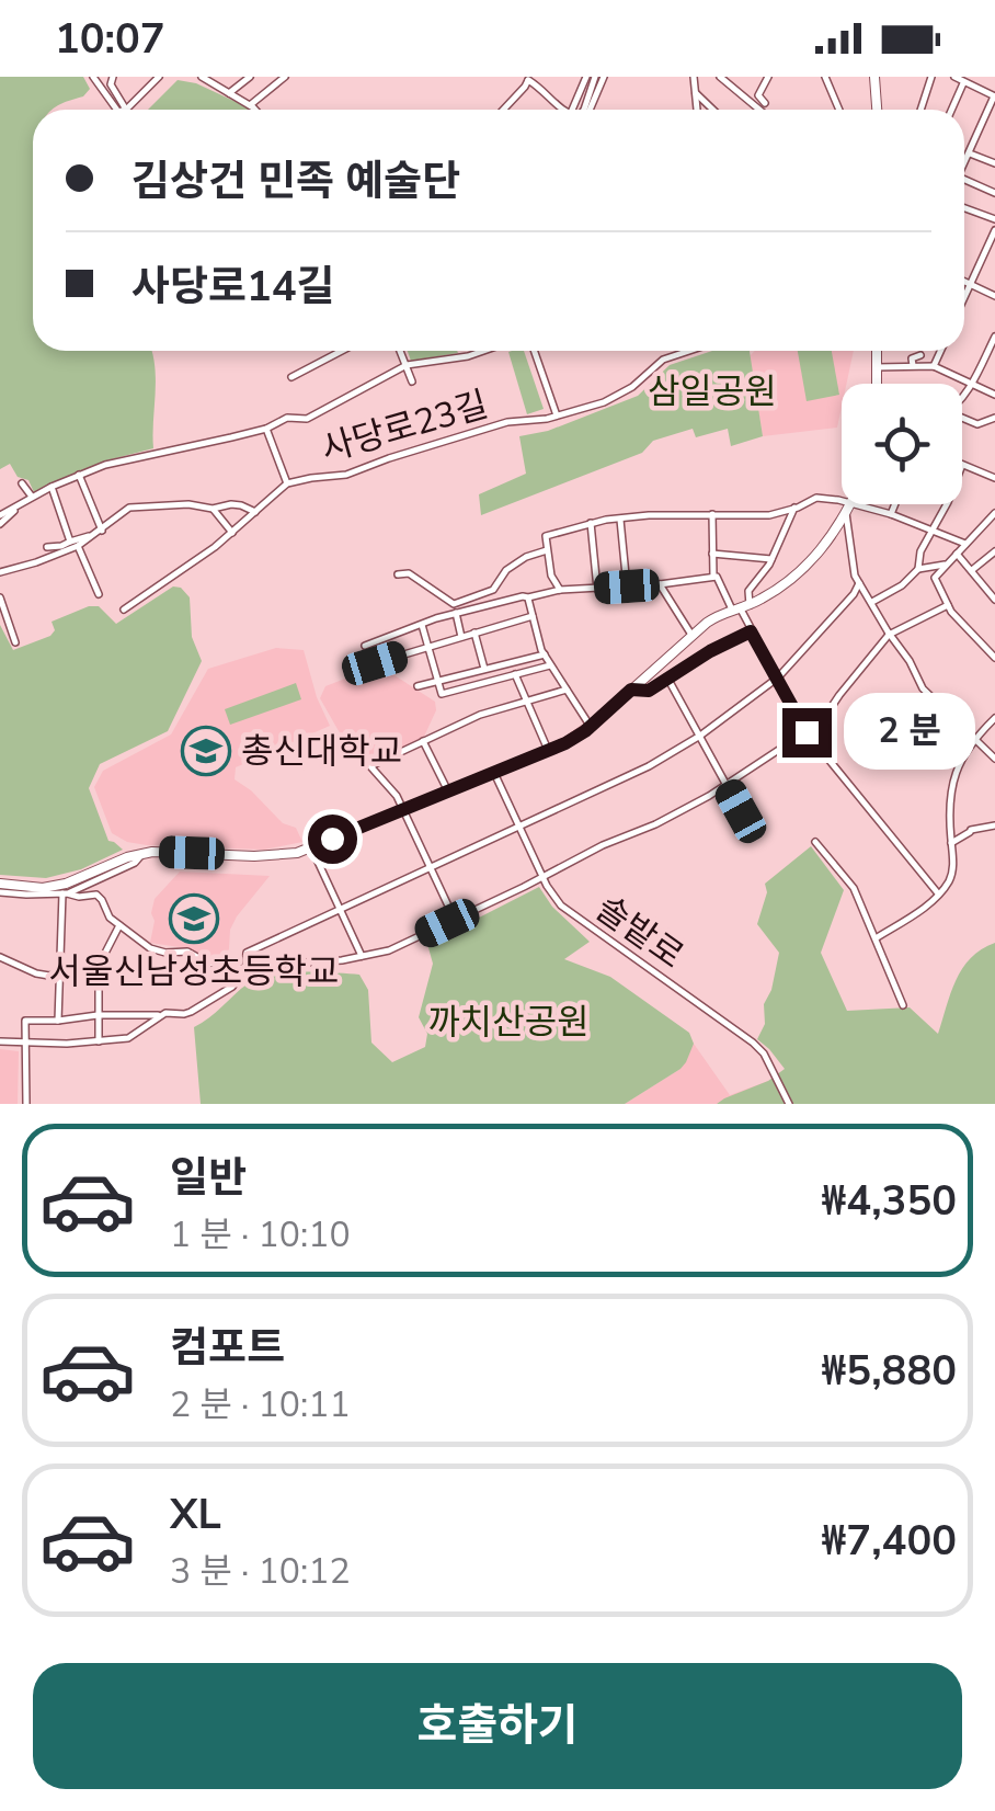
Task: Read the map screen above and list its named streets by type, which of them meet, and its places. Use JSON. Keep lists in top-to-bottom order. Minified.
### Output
{"streets":{"street":["사당로23길","솔밭로"]},"parks":["삼일공원","까치산공원"],"places":{"school or university":["총신대학교","서울신남성초등학교"]},"page":{"status":"10:07","banner":["김상건 민족 예술단","사당로14길"],"bubble":"2 분","list":[{"name":"일반","note":"1 분 · 10:10","value":"₩4,350"},{"name":"컴포트","note":"2 분 · 10:11","value":"₩5,880"},{"name":"XL","note":"3 분 · 10:12","value":"₩7,400"}],"buttons":"호출하기"}}
